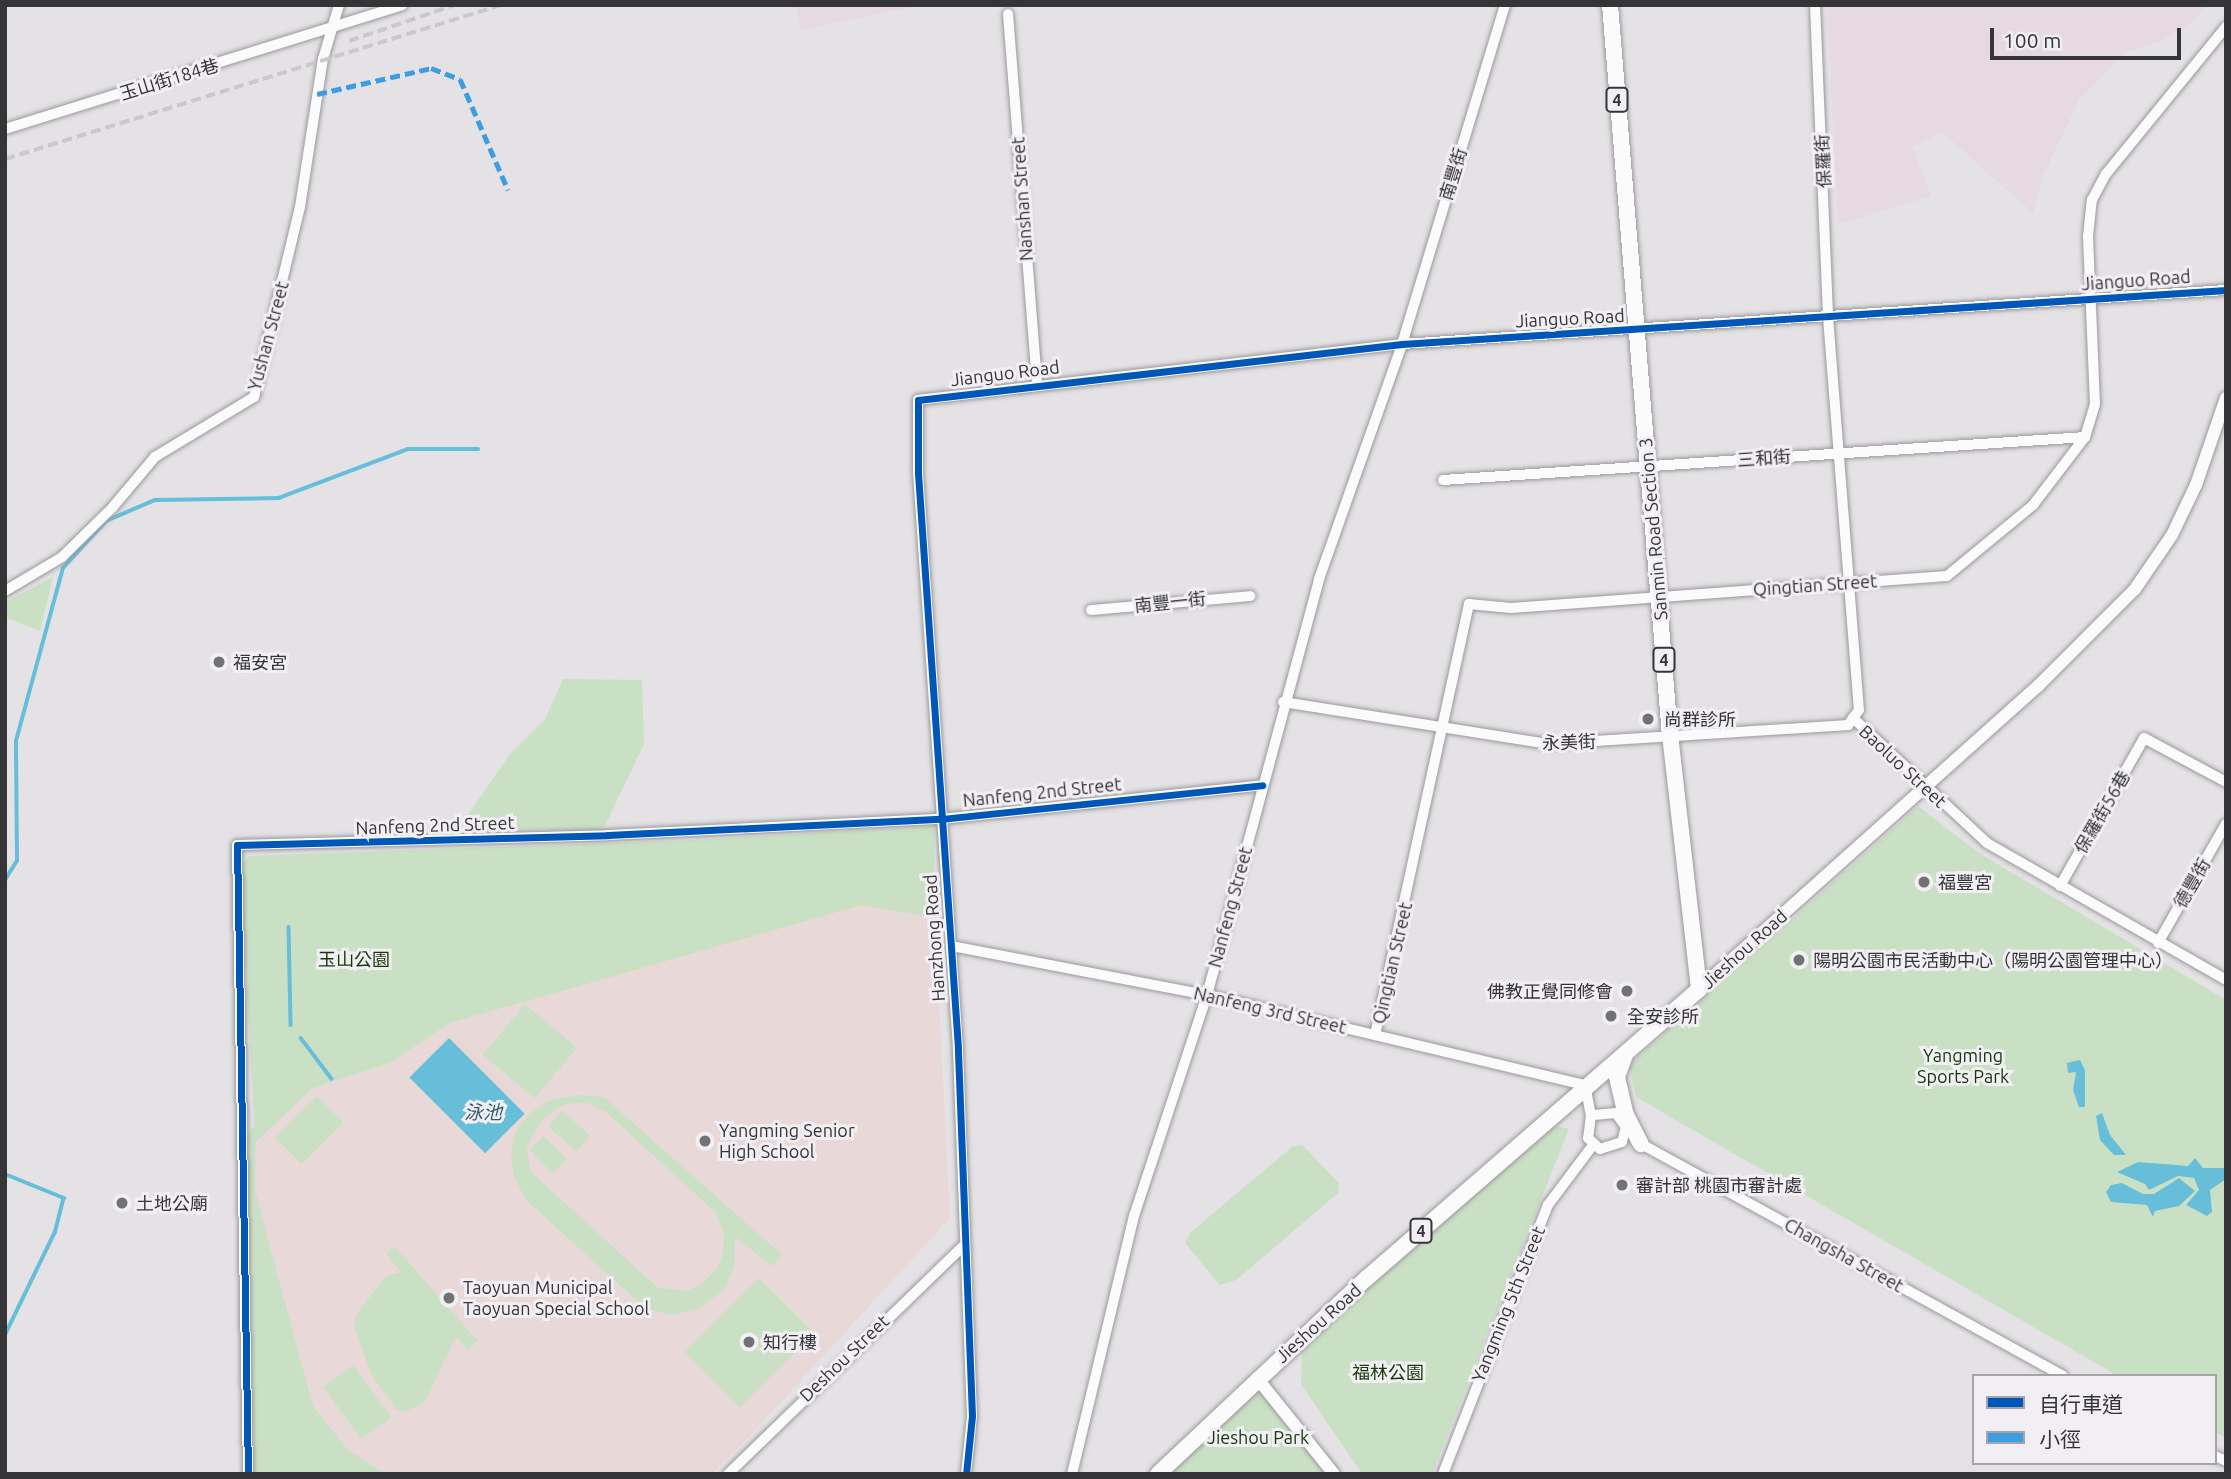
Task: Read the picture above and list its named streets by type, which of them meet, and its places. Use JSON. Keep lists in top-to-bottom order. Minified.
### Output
{"streets":{"main road":["4","Sanmin Road Section 3","Jieshou Road"],"street":["玉山街184巷","保羅街","南豐街","Nanshan Street","Jianguo Road","Yushan Street","三和街","Qingtian Street","南豐一街","永美街","Baoluo Street","Nanfeng 2nd Street","保羅街56巷","德豐街","Nanfeng Street","Hanzhong Road","Nanfeng 3rd Street","Changsha Street","Yangming 5th Street","Deshou Street"]},"crossings":[["玉山街184巷","Yushan Street"],["保羅街","Jianguo Road"],["保羅街","Baoluo Street"],["南豐街","Jianguo Road"],["南豐街","Nanfeng Street"],["Nanshan Street","Jianguo Road"],["Jianguo Road","Sanmin Road Section 3"],["Jianguo Road","Qingtian Street"],["Jianguo Road","Baoluo Street"],["Jianguo Road","Nanfeng Street"],["Jianguo Road","Hanzhong Road"],["三和街","Sanmin Road Section 3"],["三和街","Qingtian Street"],["三和街","Baoluo Street"],["Sanmin Road Section 3","Qingtian Street"],["Sanmin Road Section 3","永美街"],["Sanmin Road Section 3","Jieshou Road"],["Qingtian Street","永美街"],["Qingtian Street","Baoluo Street"],["Qingtian Street","Nanfeng 3rd Street"],["永美街","Baoluo Street"],["永美街","Nanfeng Street"],["Baoluo Street","保羅街56巷"],["Baoluo Street","德豐街"],["Baoluo Street","Jieshou Road"],["Nanfeng 2nd Street","Nanfeng Street"],["Nanfeng 2nd Street","Hanzhong Road"],["Nanfeng Street","Nanfeng 3rd Street"],["Hanzhong Road","Nanfeng 3rd Street"],["Hanzhong Road","Deshou Street"],["Jieshou Road","Nanfeng 3rd Street"],["Changsha Street","Yangming 5th Street"]],"water":["泳池"],"parks":["玉山公園","Yangming Sports Park","福林公園","Jieshou Park"],"places":["福安宮","尚群診所","福豐宮","陽明公園市民活動中心（陽明公園管理中心）","佛教正覺同修會","全安診所","Yangming Senior High School","審計部 桃園市審計處","土地公廟","Taoyuan Municipal Taoyuan Special School","知行樓"],"legend":["自行車道","小徑"],"scale_bar":"100 m"}
